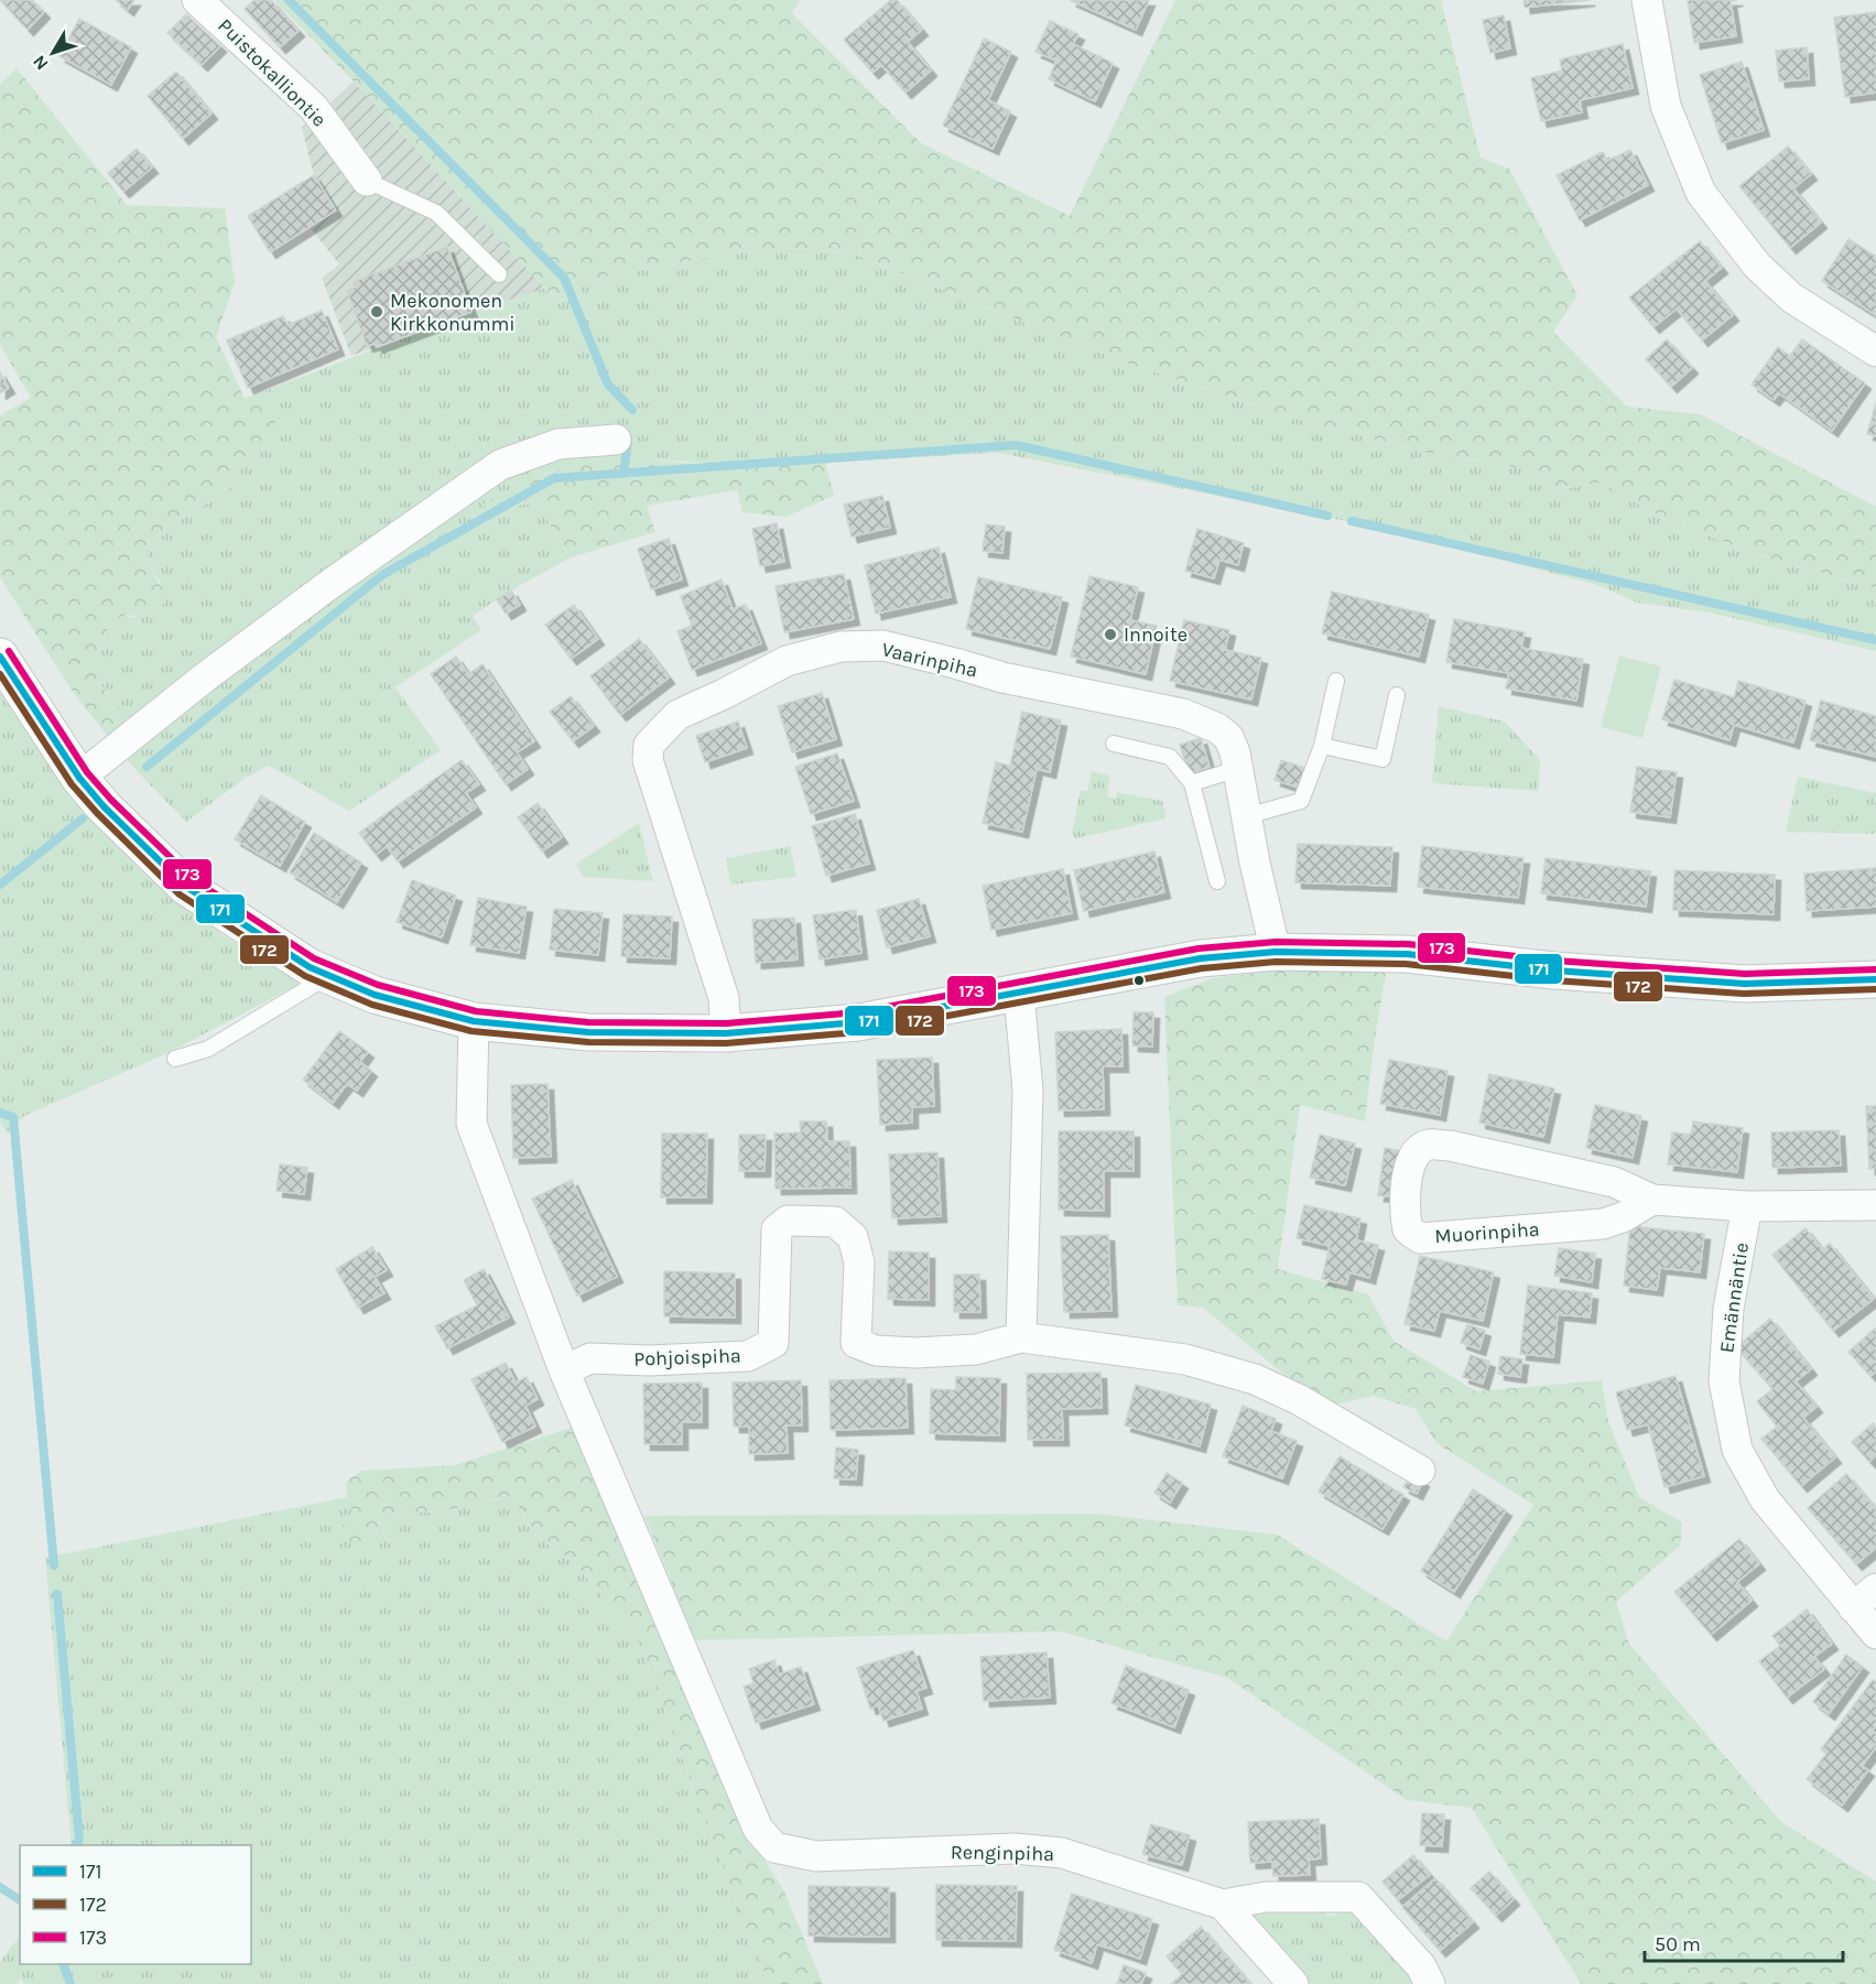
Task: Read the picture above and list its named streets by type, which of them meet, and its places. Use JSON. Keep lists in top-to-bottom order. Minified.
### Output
{"streets":{"street":["Puistokalliontie","Vaarinpiha","Muorinpiha","Emännäntie","Pohjoispiha","Renginpiha"]},"crossings":[["Muorinpiha","Emännäntie"],["Pohjoispiha","Renginpiha"]],"places":["Mekonomen Kirkkonummi","Innoite"],"lines":["transit line 173","transit line 171","transit line 172"],"legend":["171","172","173"],"scale_bar":"50 m","north":"bottom left"}
